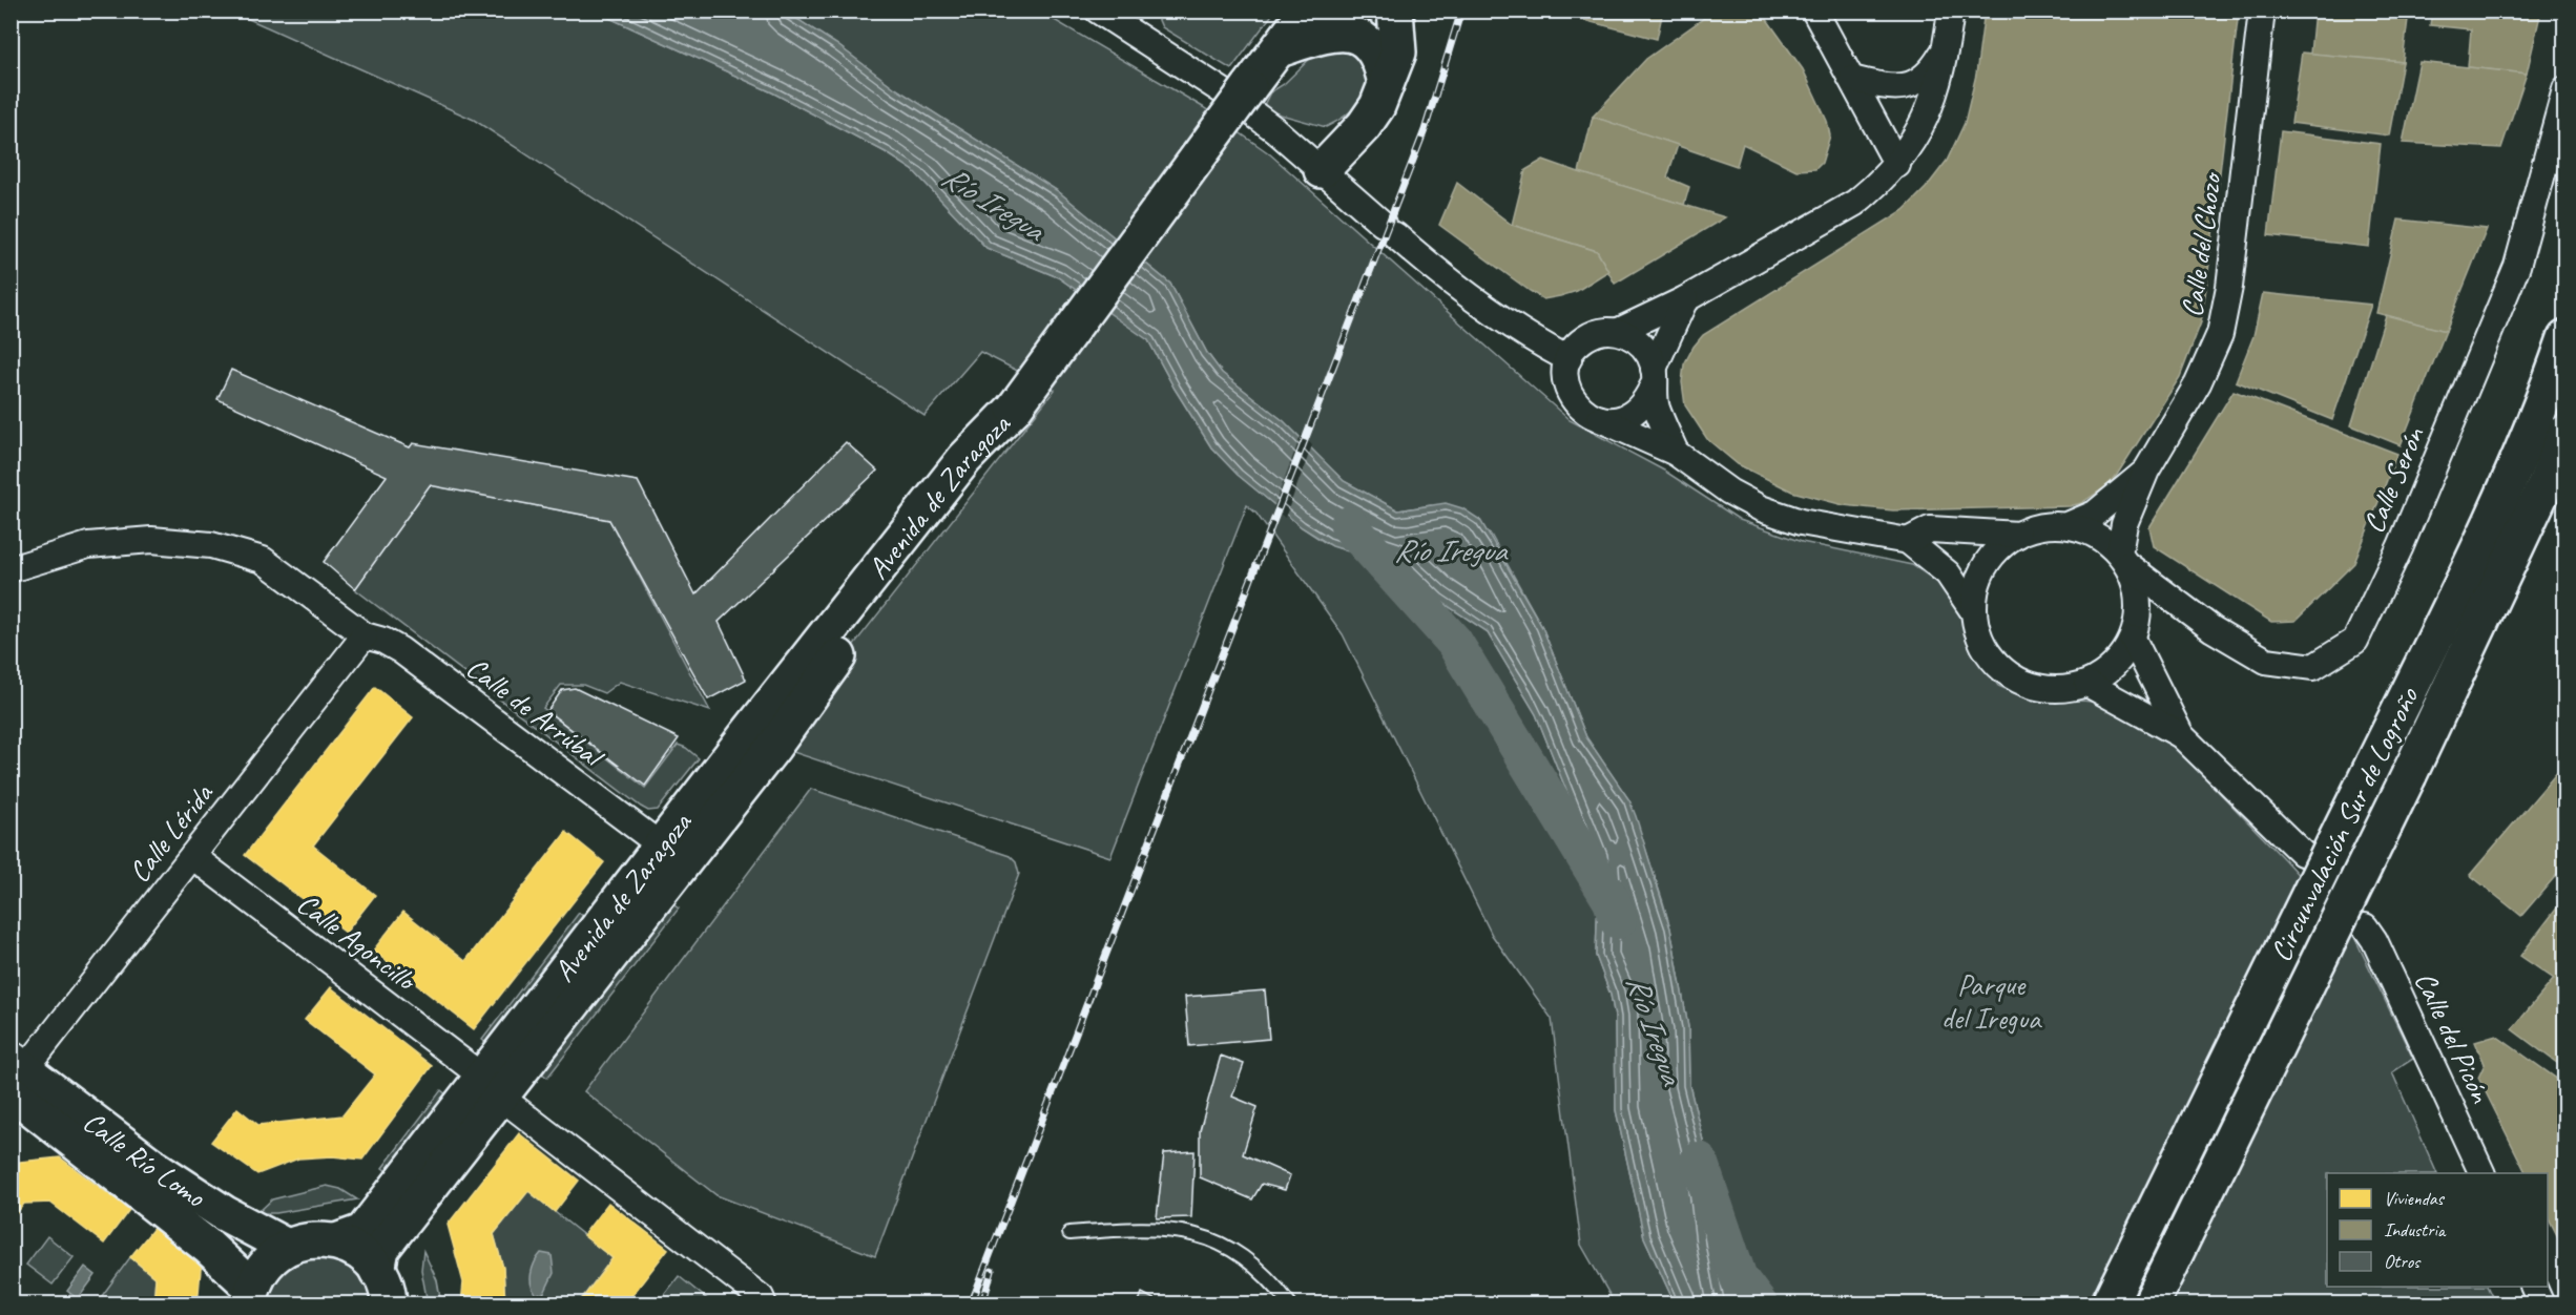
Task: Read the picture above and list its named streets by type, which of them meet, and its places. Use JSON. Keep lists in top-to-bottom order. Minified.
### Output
{"streets":{"main road":["Avenida de Zaragoza","Circunvalación Sur de Logroño","Calle Río Lomo"],"street":["Calle del Chozo","Calle Serón","Calle de Arrúbal","Calle Lérida","Calle Agoncillo","Calle del Picón"]},"crossings":[["Calle del Chozo","Calle Serón"],["Avenida de Zaragoza","Calle de Arrúbal"],["Avenida de Zaragoza","Calle Agoncillo"],["Calle de Arrúbal","Calle Lérida"],["Calle Lérida","Calle Agoncillo"],["Calle Lérida","Calle Río Lomo"]],"water":["Río Iregua"],"parks":["Parque del Iregua"],"legend":["Viviendas","Industria","Otros"]}
